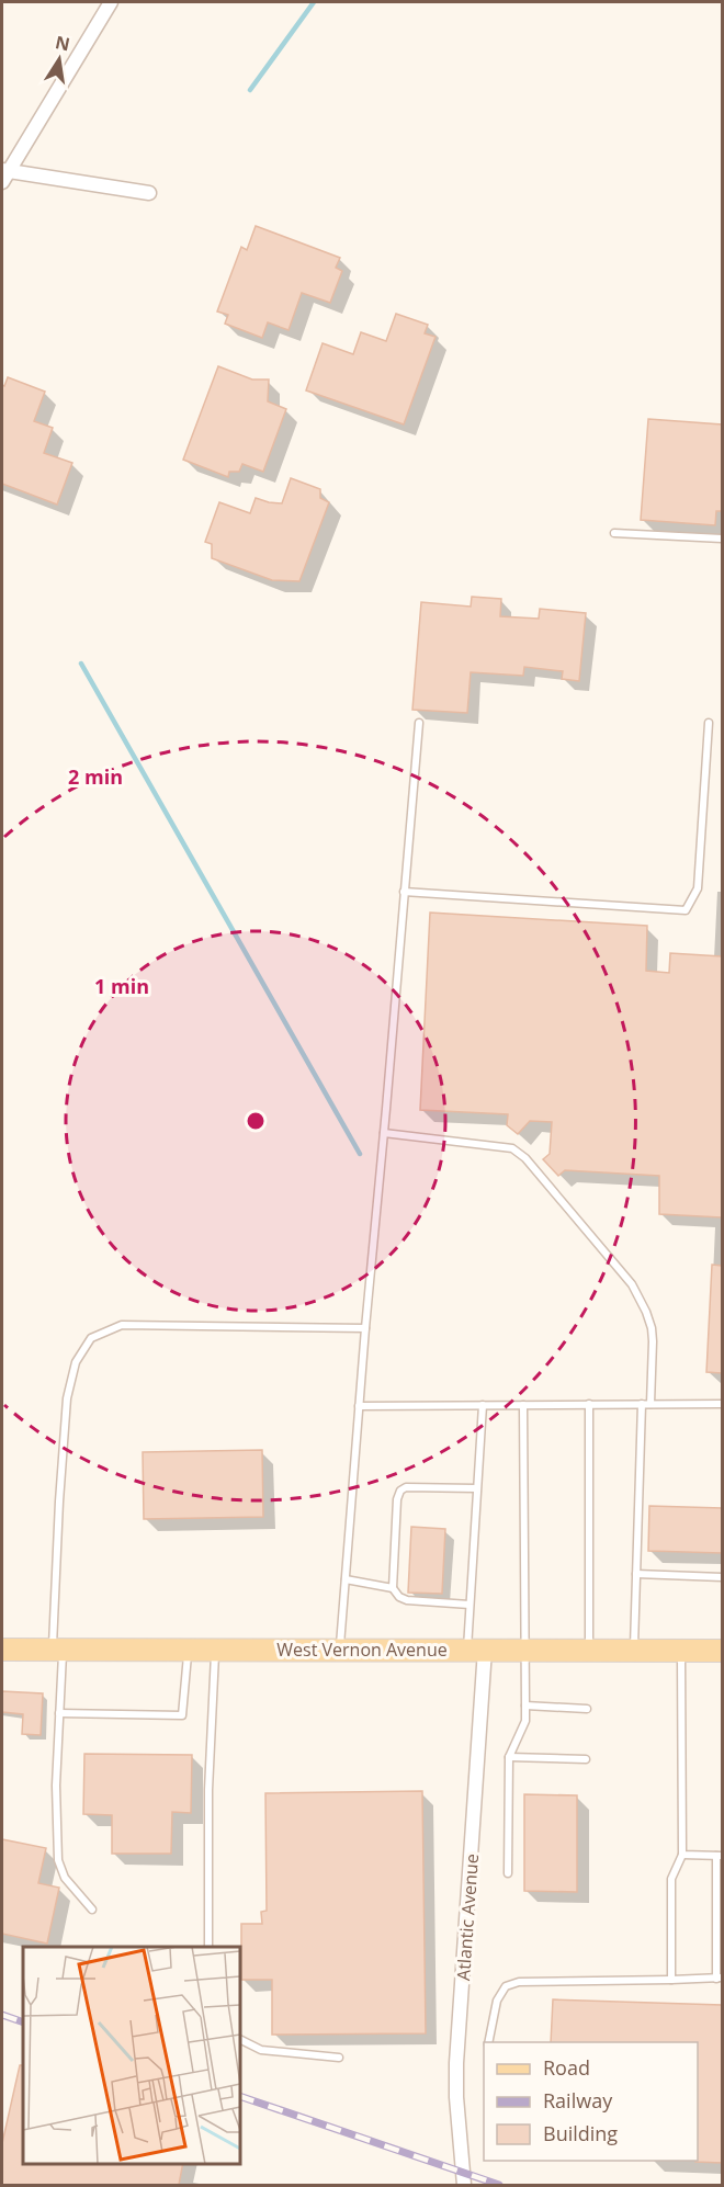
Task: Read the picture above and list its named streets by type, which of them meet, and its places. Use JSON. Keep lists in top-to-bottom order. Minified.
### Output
{"streets":{"main road":["West Vernon Avenue"],"street":["Atlantic Avenue"]},"crossings":[["West Vernon Avenue","Atlantic Avenue"]],"legend":["Road","Railway","Building"],"north":"top","rings":["2 min","1 min"]}
